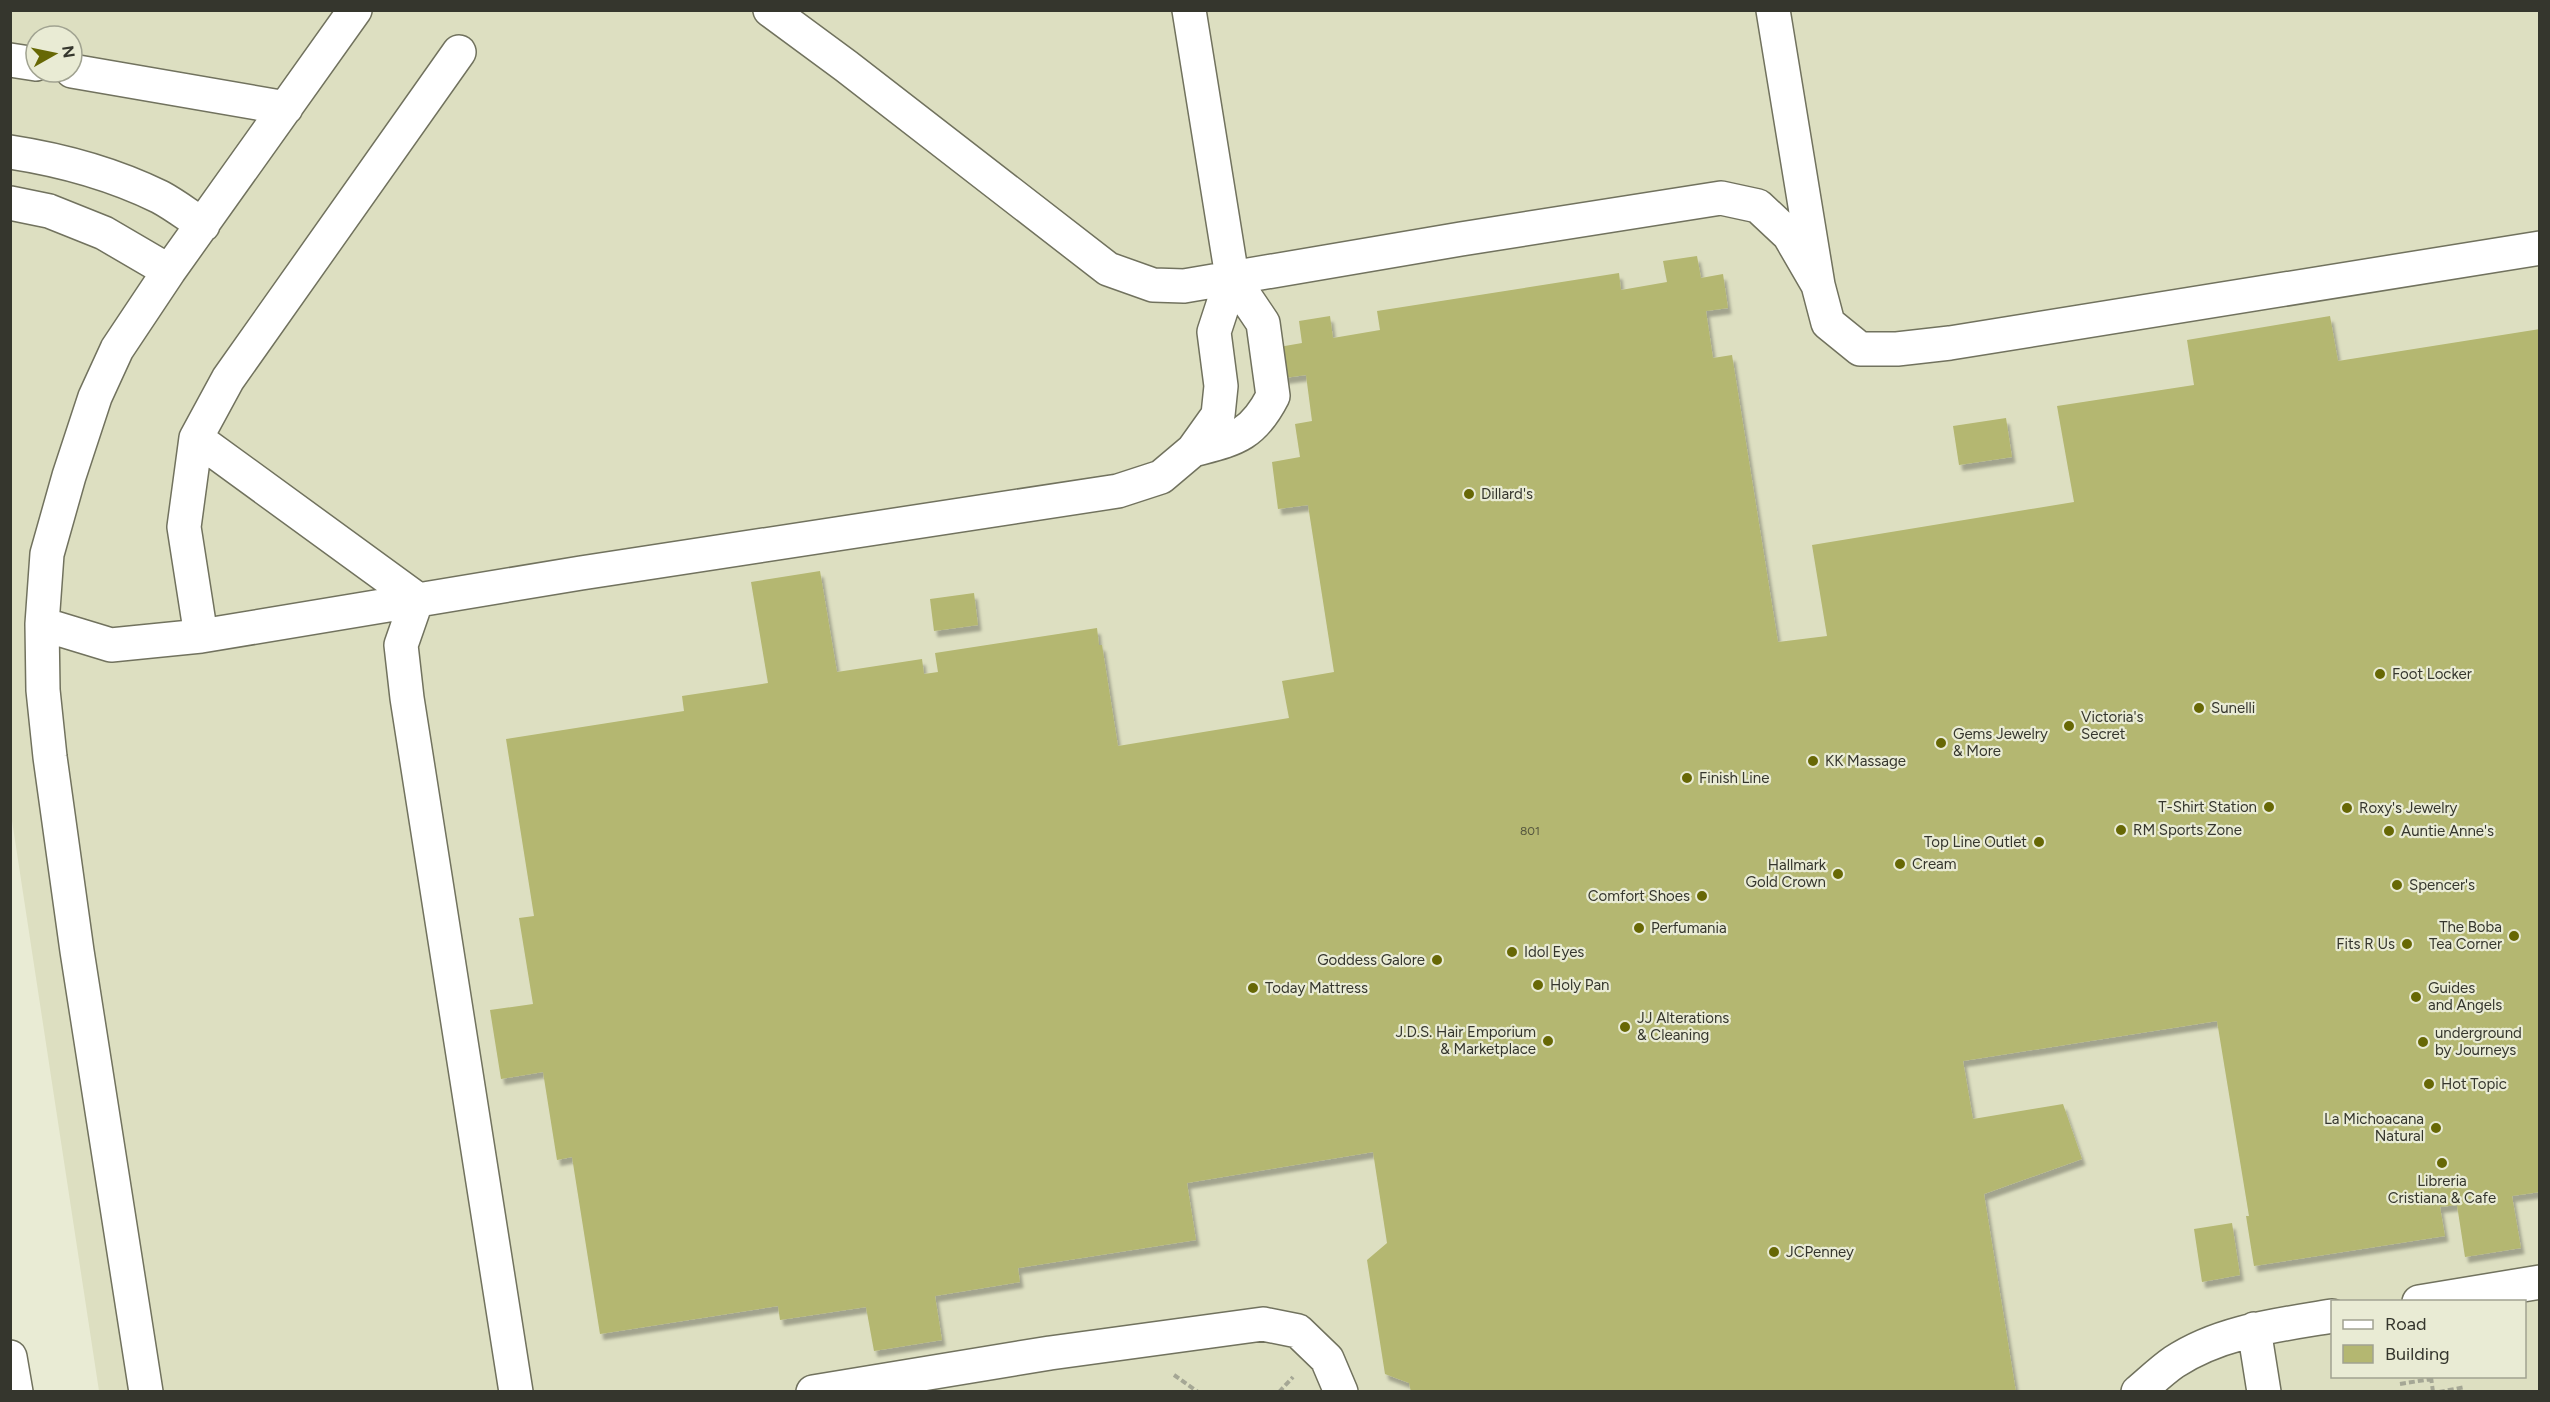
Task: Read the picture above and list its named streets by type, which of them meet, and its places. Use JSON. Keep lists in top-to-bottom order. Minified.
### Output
{"places":["Dillard's","Foot Locker","Sunelli","Victoria's Secret","Gems Jewelry & More","KK Massage","Finish Line","T-Shirt Station","Roxy's Jewelry","RM Sports Zone","Auntie Anne's","Top Line Outlet","Cream","Hallmark Gold Crown","Spencer's","Comfort Shoes","Perfumania","The Boba Tea Corner","Fits R Us","Idol Eyes","Goddess Galore","Holy Pan","Today Mattress","Guides and Angels","JJ Alterations & Cleaning","J.D.S. Hair Emporium & Marketplace","underground by Journeys","Hot Topic","La Michoacana Natural","Libreria Cristiana & Cafe","JCPenney"],"house_numbers":["801"],"legend":["Road","Building"],"north":"right"}
